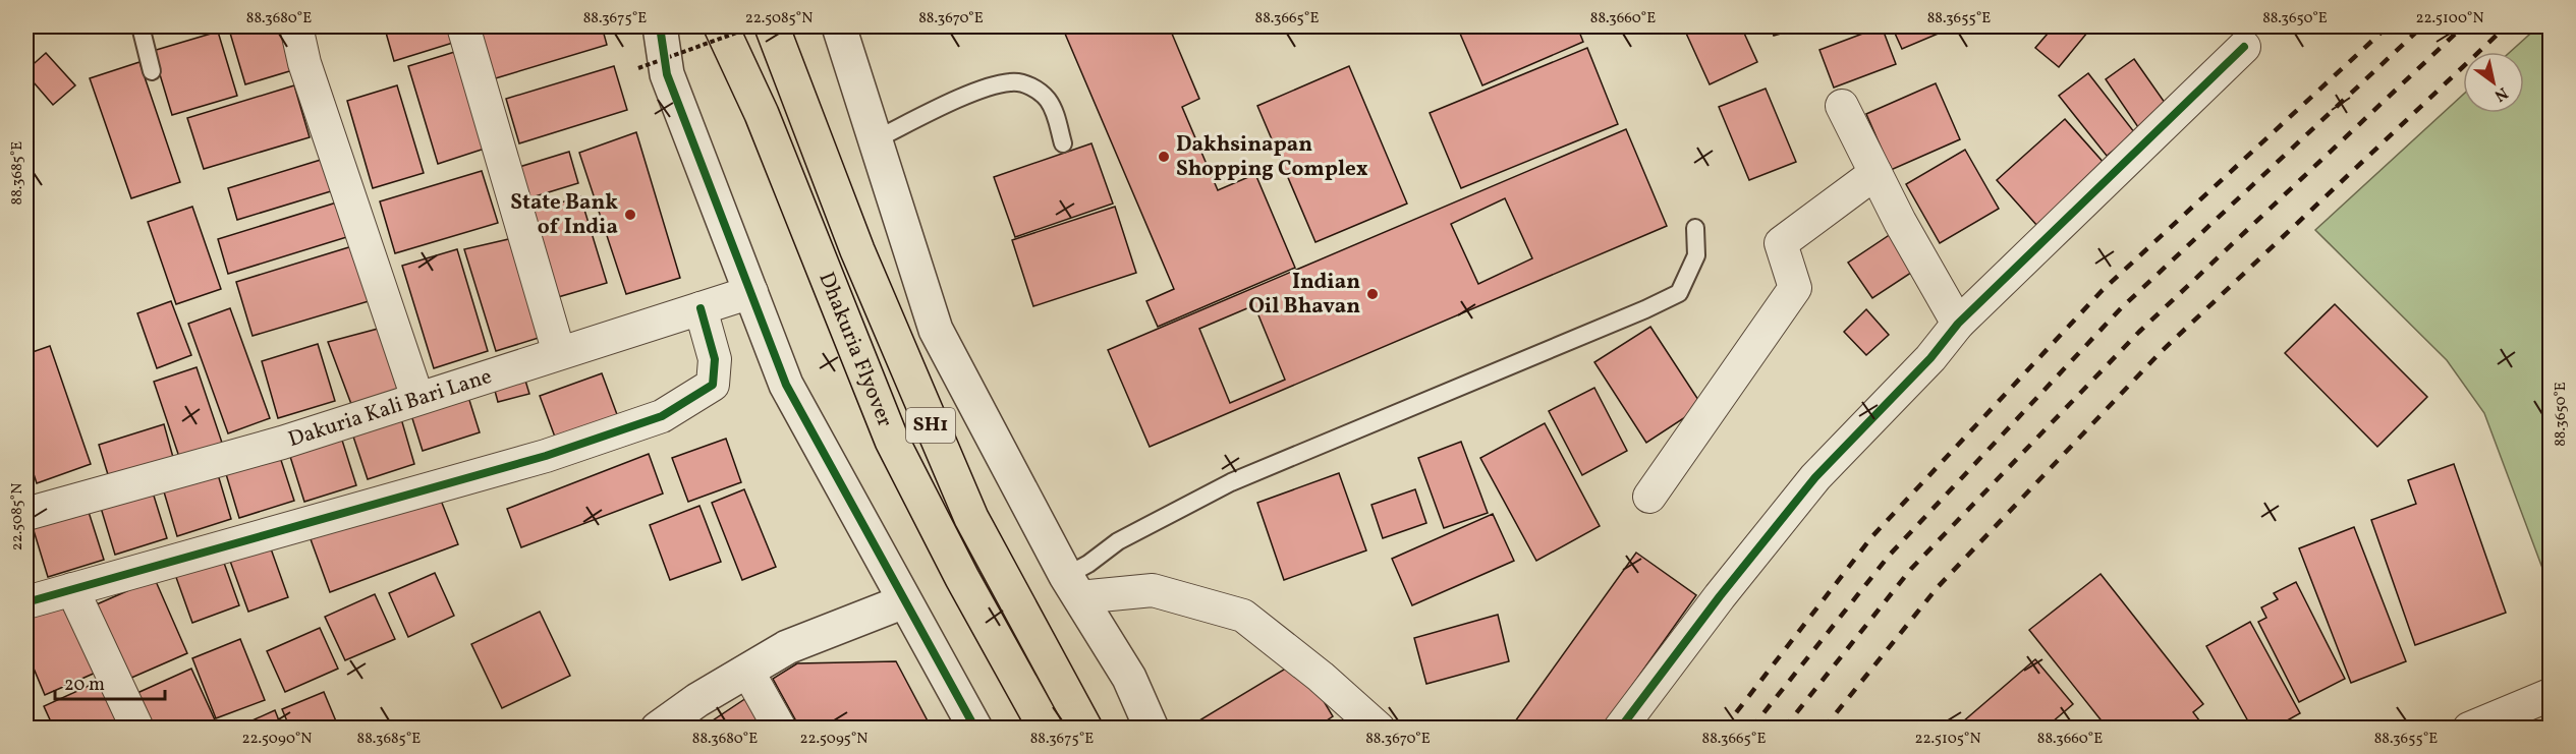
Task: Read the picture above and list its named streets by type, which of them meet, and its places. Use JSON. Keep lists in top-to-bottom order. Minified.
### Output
{"streets":{"main road":["Dhakuria Flyover","SH1"],"street":["Dakuria Kali Bari Lane"]},"places":["Dakhsinapan Shopping Complex","State Bank of India","Indian Oil Bhavan"],"scale_bar":"20 m","north":"bottom right","coordinates":["88.3680°E","88.3675°E","22.5085°N","88.3670°E","88.3665°E","88.3660°E","88.3655°E","88.3650°E","22.5100°N","88.3685°E","22.5090°N","22.5095°N","22.5105°N"]}
